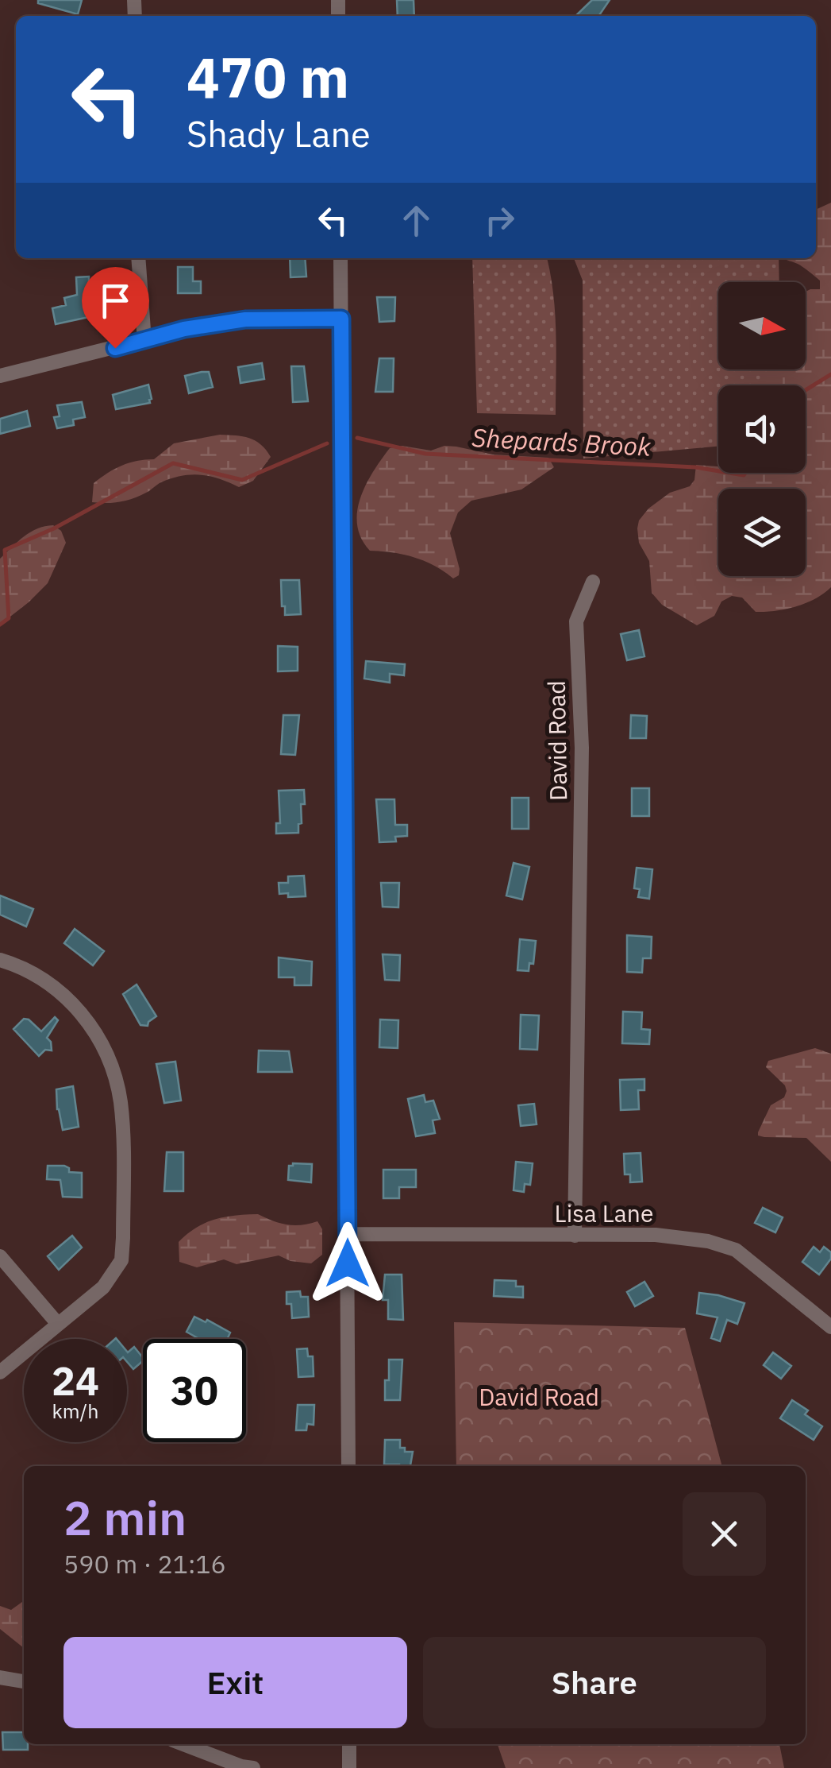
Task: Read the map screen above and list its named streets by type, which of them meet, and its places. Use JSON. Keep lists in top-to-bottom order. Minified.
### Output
{"streets":{"street":["David Road","Lisa Lane"]},"crossings":[["David Road","Lisa Lane"]],"water":["Shepards Brook"],"parks":["David Road"],"north":"right","page":{"turn":["470 m","Shady Lane"],"speed":"24 km/h","limit":"30","heading":["2 min","590 m · 21:16"],"buttons":["Exit","Share"]}}
